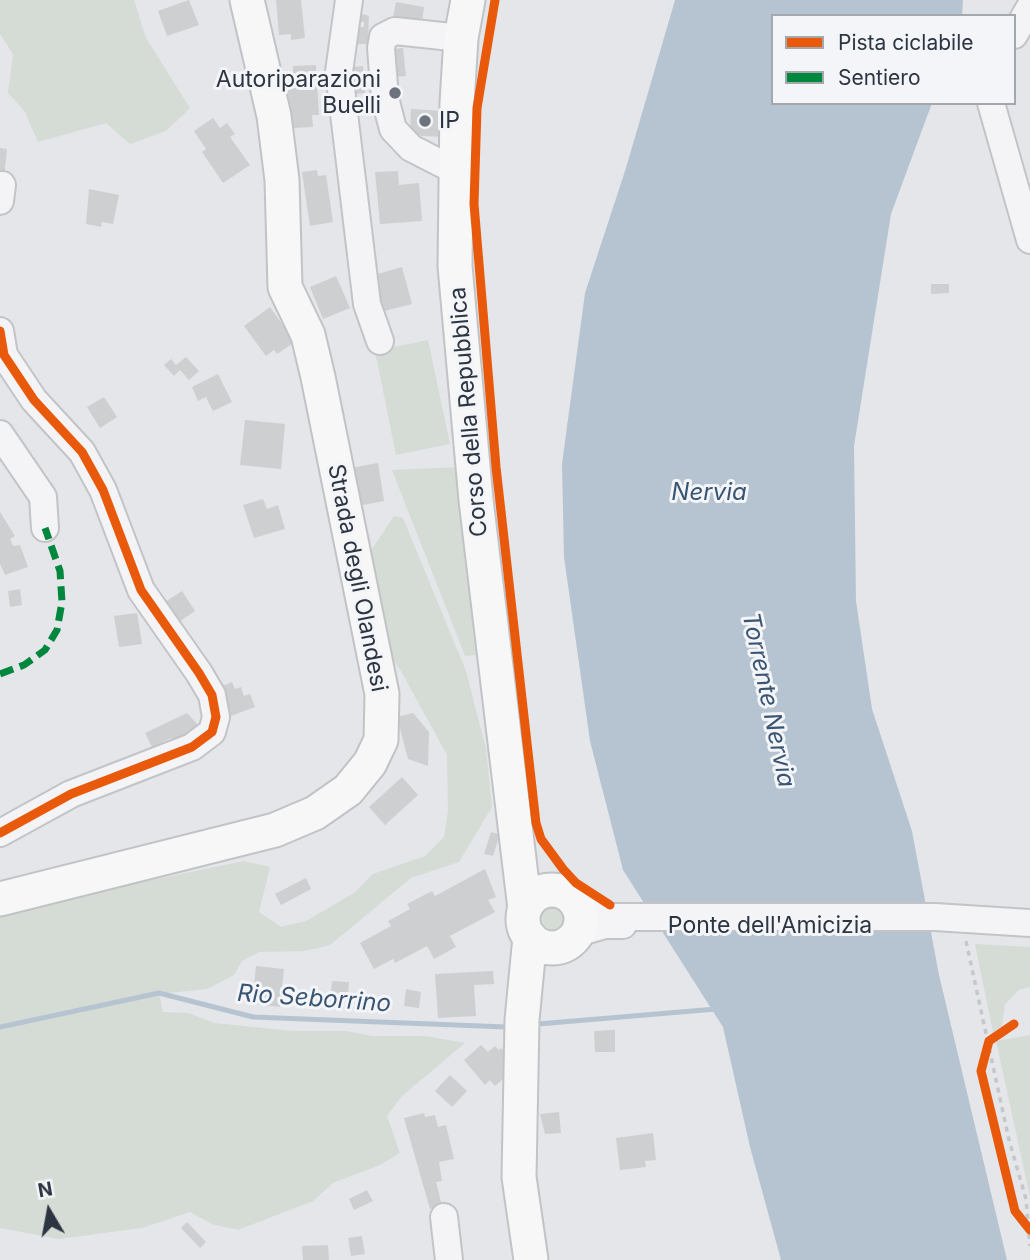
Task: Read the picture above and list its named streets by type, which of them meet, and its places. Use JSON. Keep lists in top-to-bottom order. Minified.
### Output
{"streets":{"main road":["Corso della Repubblica","Strada degli Olandesi"],"street":["Ponte dell'Amicizia"]},"crossings":[["Corso della Repubblica","Ponte dell'Amicizia"]],"water":["Nervia","Torrente Nervia","Rio Seborrino"],"places":["Autoriparazioni Buelli","IP"],"legend":["Pista ciclabile","Sentiero"],"north":"top"}
